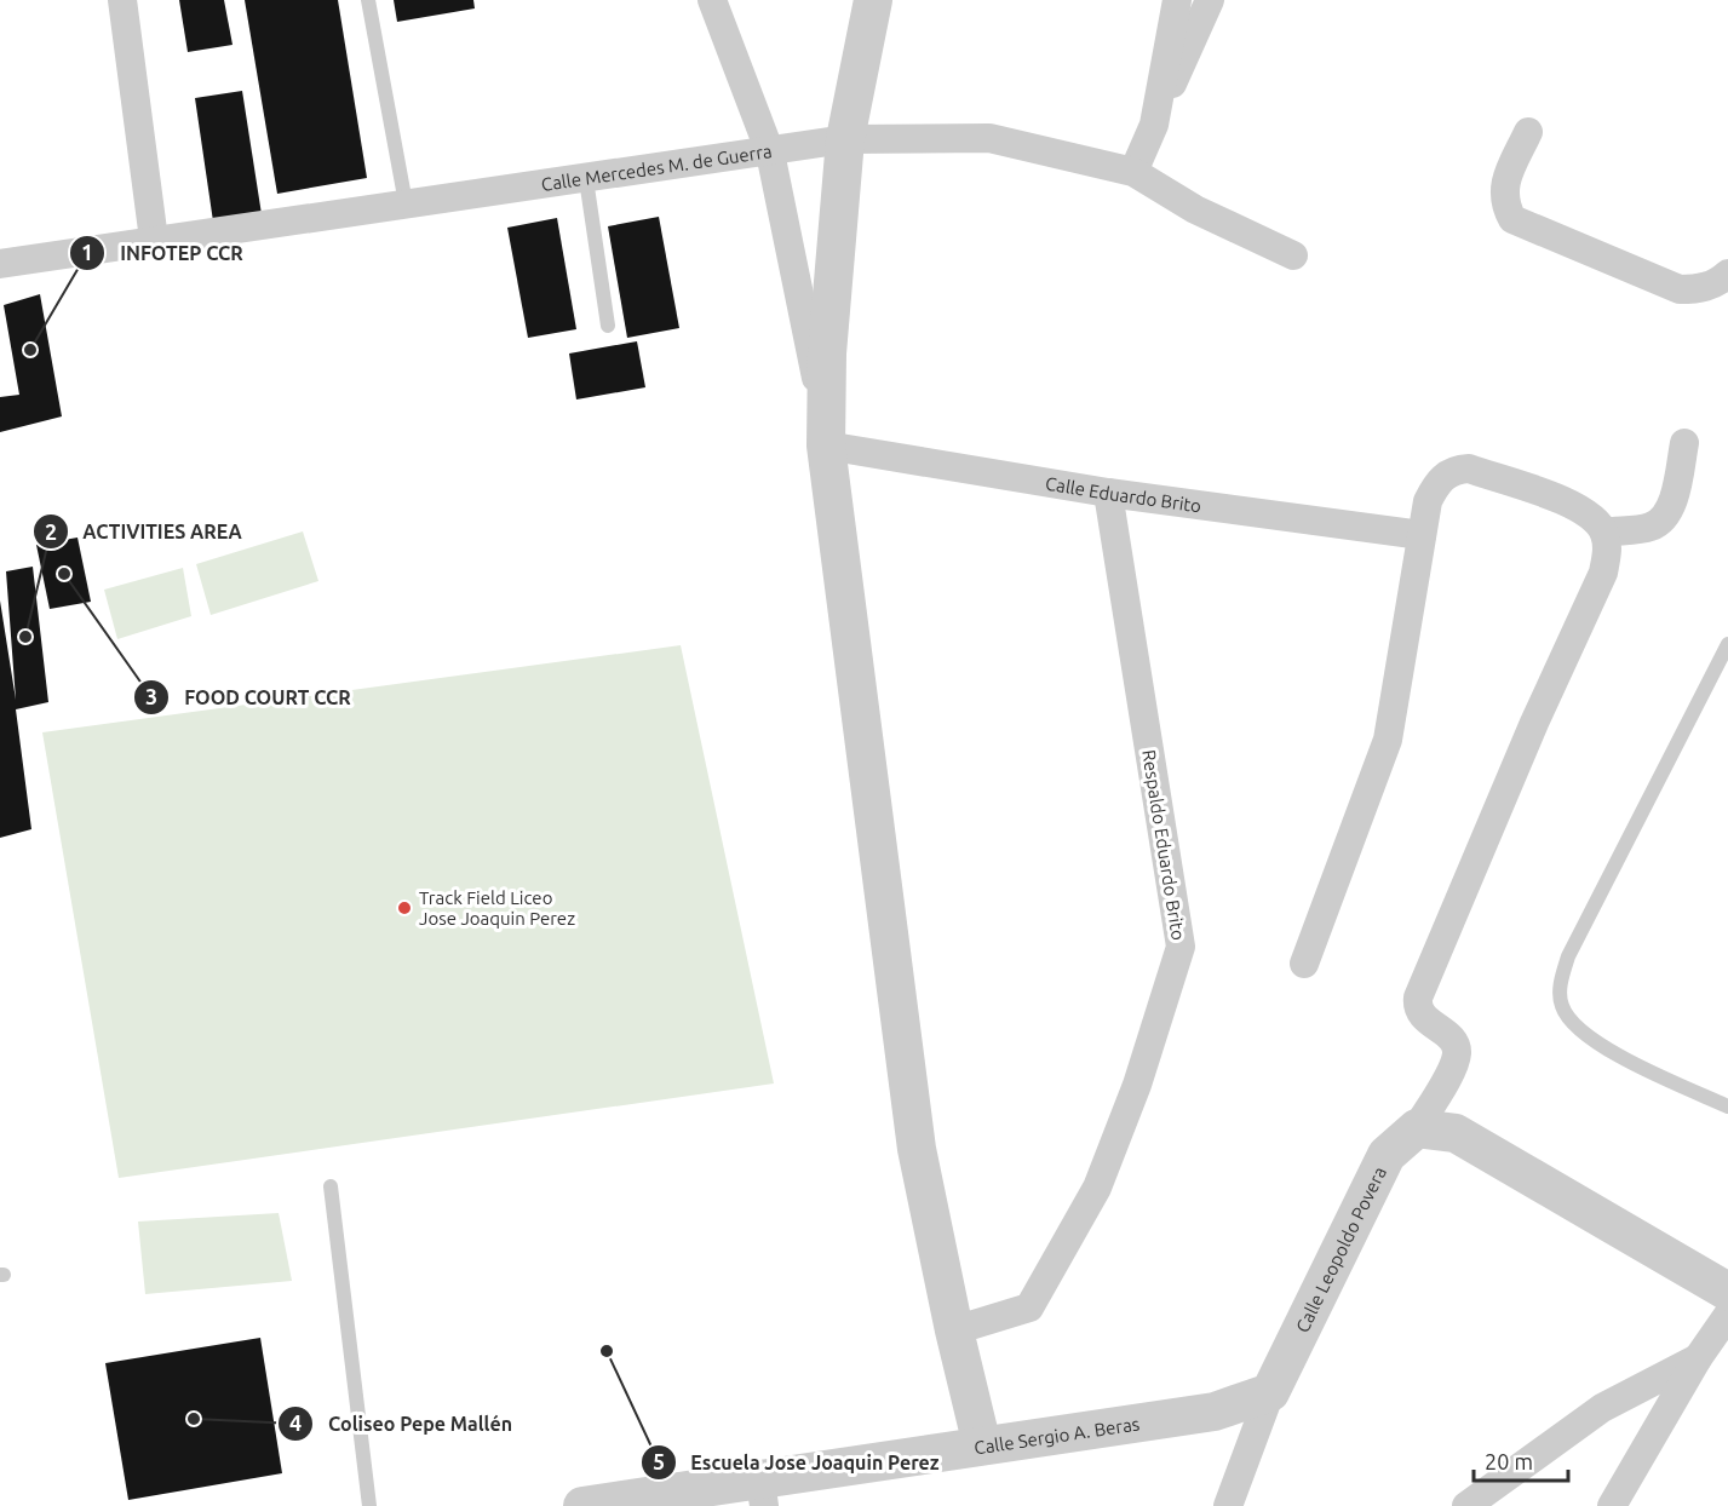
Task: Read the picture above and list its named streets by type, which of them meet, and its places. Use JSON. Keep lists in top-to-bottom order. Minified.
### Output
{"streets":{"street":["Calle Mercedes M. de Guerra","Calle Eduardo Brito","Respaldo Eduardo Brito","Calle Leopoldo Povera","Calle Sergio A. Beras"]},"crossings":[["Calle Eduardo Brito","Respaldo Eduardo Brito"],["Calle Leopoldo Povera","Calle Sergio A. Beras"]],"places":["INFOTEP CCR","FOOD COURT CCR","ACTIVITIES AREA","Track Field Liceo Jose Joaquin Perez","Escuela Jose Joaquin Perez","Coliseo Pepe Mallén"],"scale_bar":"20 m"}
